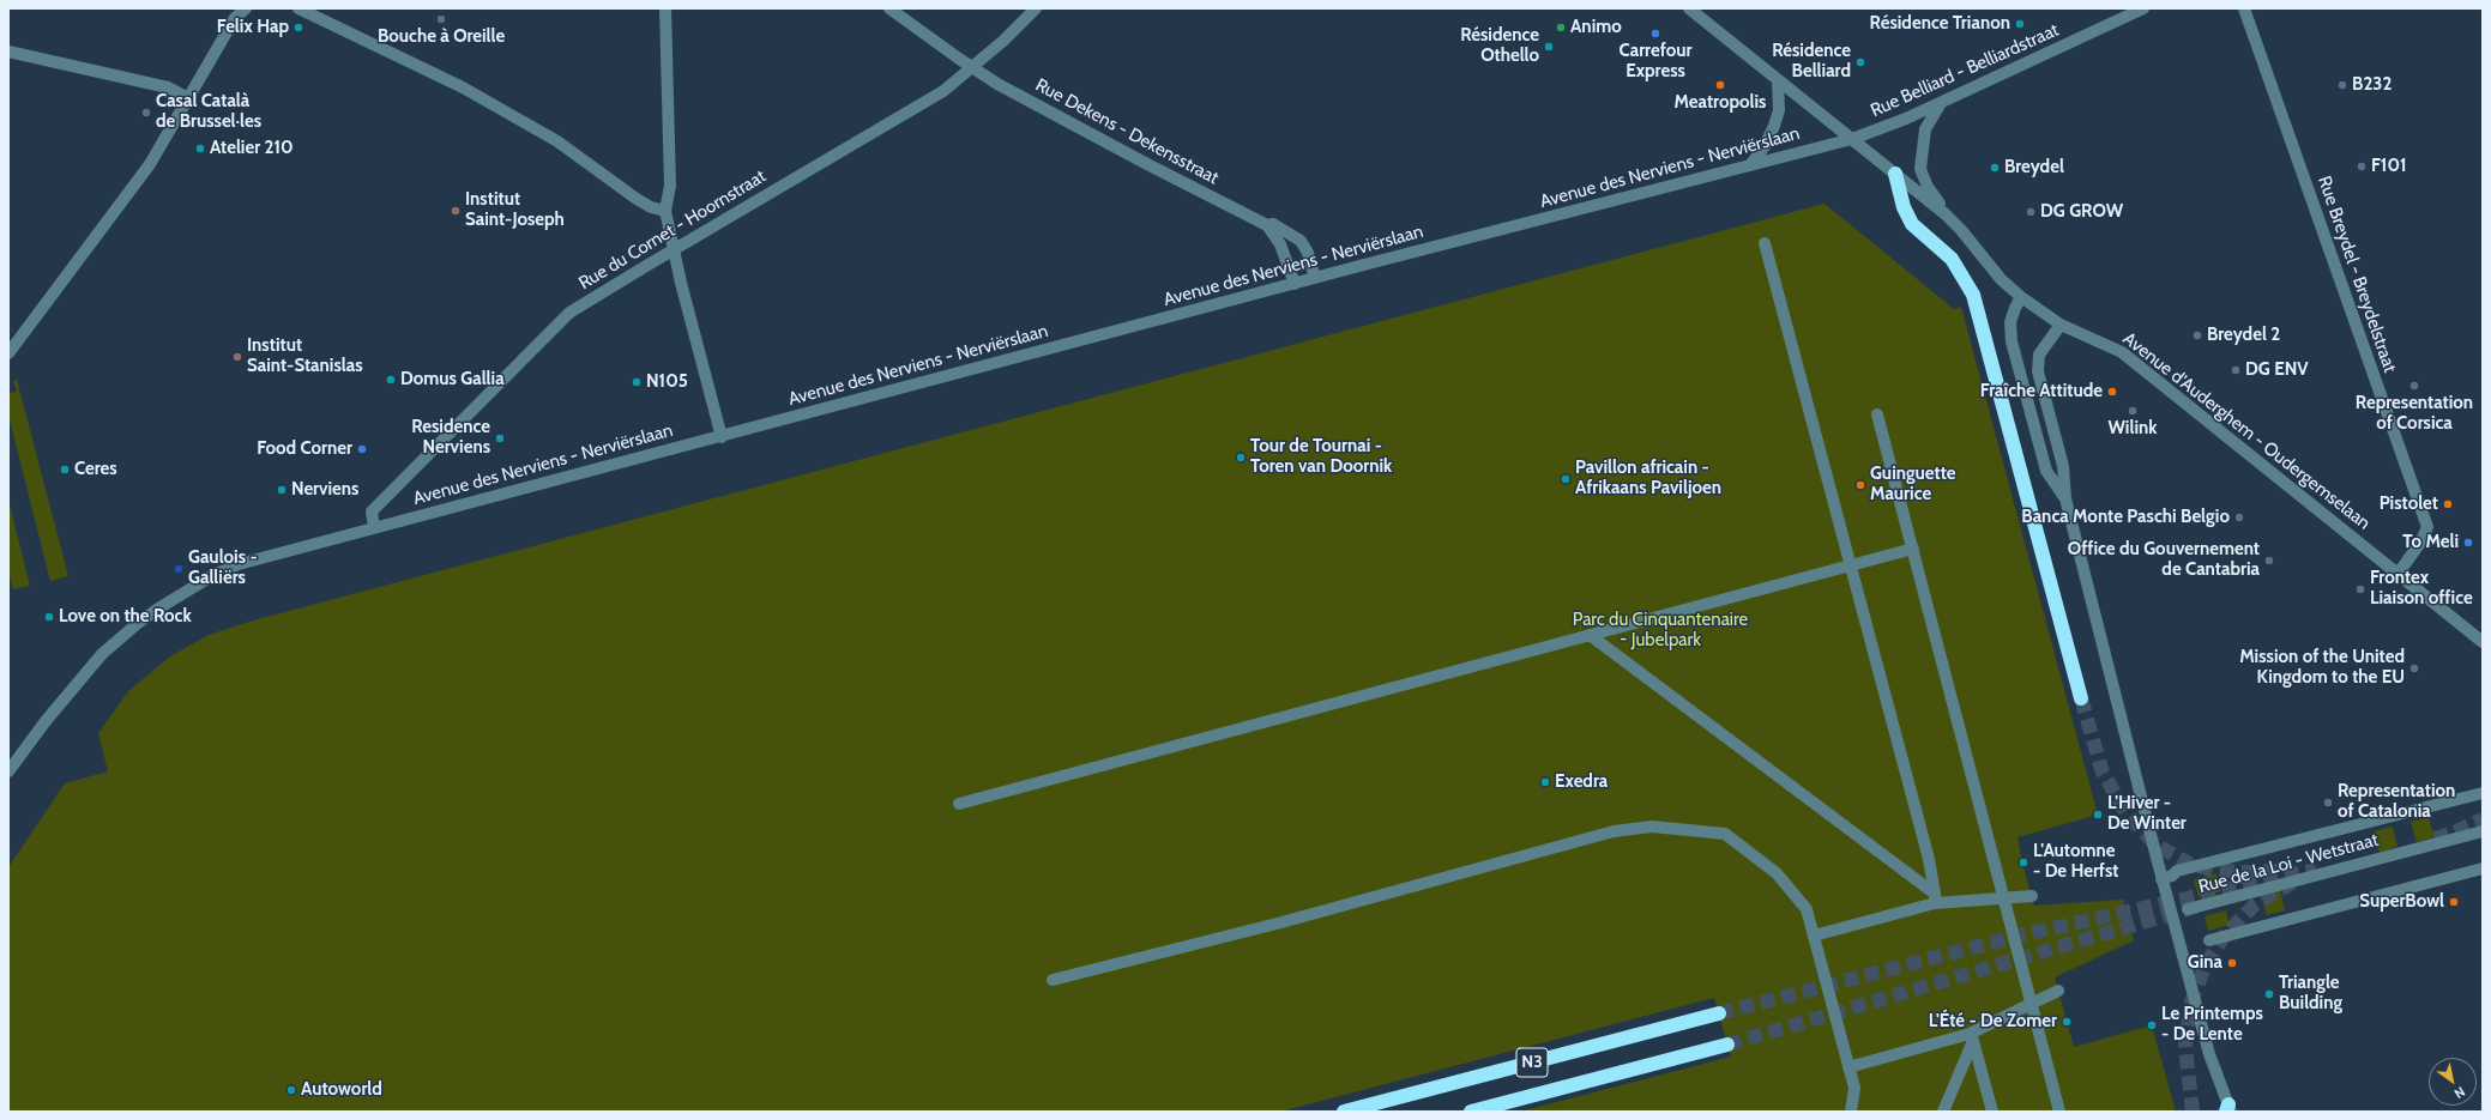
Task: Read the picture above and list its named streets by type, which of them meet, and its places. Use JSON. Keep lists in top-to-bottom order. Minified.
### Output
{"streets":{"highway":["N3"],"street":["Rue Belliard - Belliardstraat","Rue Dekens - Dekensstraat","Avenue des Nerviens - Nerviërslaan","Rue du Cornet - Hoornstraat","Rue Breydel - Breydelstraat","Avenue d'Auderghem - Oudergemselaan","Rue de la Loi - Wetstraat"]},"crossings":[["Rue Belliard - Belliardstraat","Avenue des Nerviens - Nerviërslaan"],["Rue Belliard - Belliardstraat","Avenue d'Auderghem - Oudergemselaan"],["Rue Dekens - Dekensstraat","Avenue des Nerviens - Nerviërslaan"],["Rue Dekens - Dekensstraat","Rue du Cornet - Hoornstraat"],["Avenue des Nerviens - Nerviërslaan","Rue du Cornet - Hoornstraat"],["Avenue des Nerviens - Nerviërslaan","Avenue d'Auderghem - Oudergemselaan"],["Rue Breydel - Breydelstraat","Avenue d'Auderghem - Oudergemselaan"]],"parks":["Parc du Cinquantenaire - Jubelpark"],"places":["Bouche à Oreille","Résidence Trianon","Felix Hap","Animo","Carrefour Express","Résidence Othello","Résidence Belliard","Meatropolis","B232","Casal Català de Brussel·les","Atelier 210","F101","Breydel","Institut Saint-Joseph","DG GROW","Breydel 2","Institut Saint-Stanislas","DG ENV","Domus Gallia","N105","Representation of Corsica","Fraîche Attitude","Wilink","Residence Nerviens","Food Corner","Tour de Tournai - Toren van Doornik","Ceres","Pavillon africain - Afrikaans Paviljoen","Guinguette Maurice","Nerviens","Pistolet","Banca Monte Paschi Belgio","To Meli","Office du Gouvernement de Cantabria","Gaulois - Galliërs","Frontex Liaison office","Love on the Rock","Mission of the United Kingdom to the EU","Exedra","Representation of Catalonia","L'Hiver - De Winter","L'Automne - De Herfst","SuperBowl","Gina","Triangle Building","L'Été - De Zomer","Le Printemps - De Lente","Autoworld"],"north":"bottom right"}
